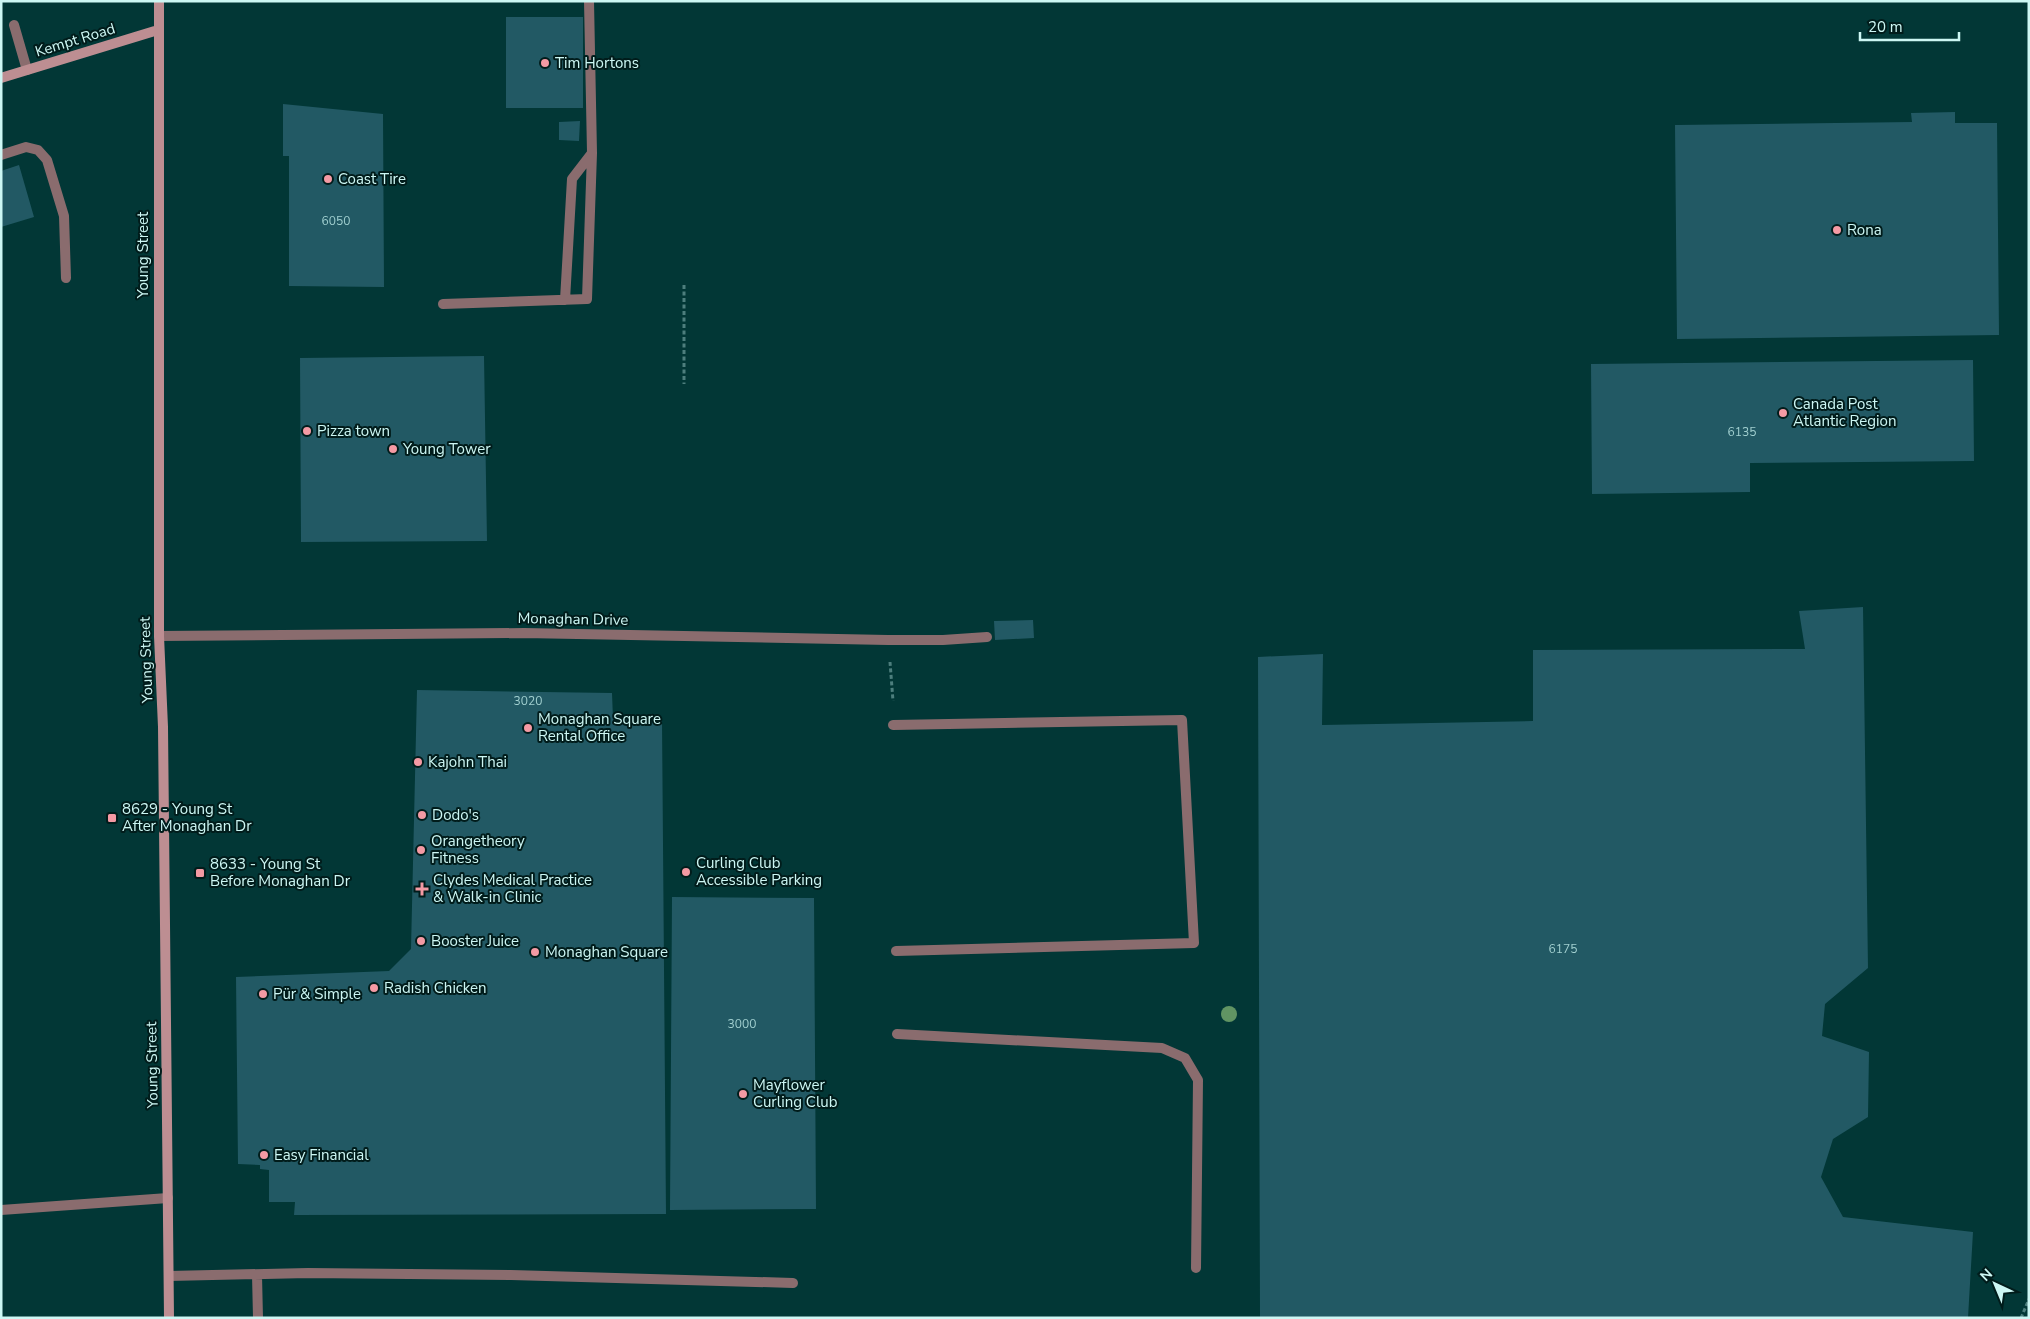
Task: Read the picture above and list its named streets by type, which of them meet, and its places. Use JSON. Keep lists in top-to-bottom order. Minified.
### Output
{"streets":{"main road":["Kempt Road","Young Street"],"street":["Monaghan Drive"]},"crossings":[["Kempt Road","Young Street"],["Young Street","Monaghan Drive"]],"places":{"other":["Tim Hortons","Coast Tire","Rona","Canada Post Atlantic Region","Pizza town","Young Tower","Monaghan Square Rental Office","Kajohn Thai","Dodo's","Orangetheory Fitness","Curling Club Accessible Parking","Booster Juice","Monaghan Square","Radish Chicken","Pür & Simple","Mayflower Curling Club","Easy Financial"],"transit":["8629 - Young St After Monaghan Dr","8633 - Young St Before Monaghan Dr"],"health":["Clydes Medical Practice & Walk-in Clinic"]},"house_numbers":["6050","6135","3020","6175","3000"],"scale_bar":"20 m","north":"top left"}
